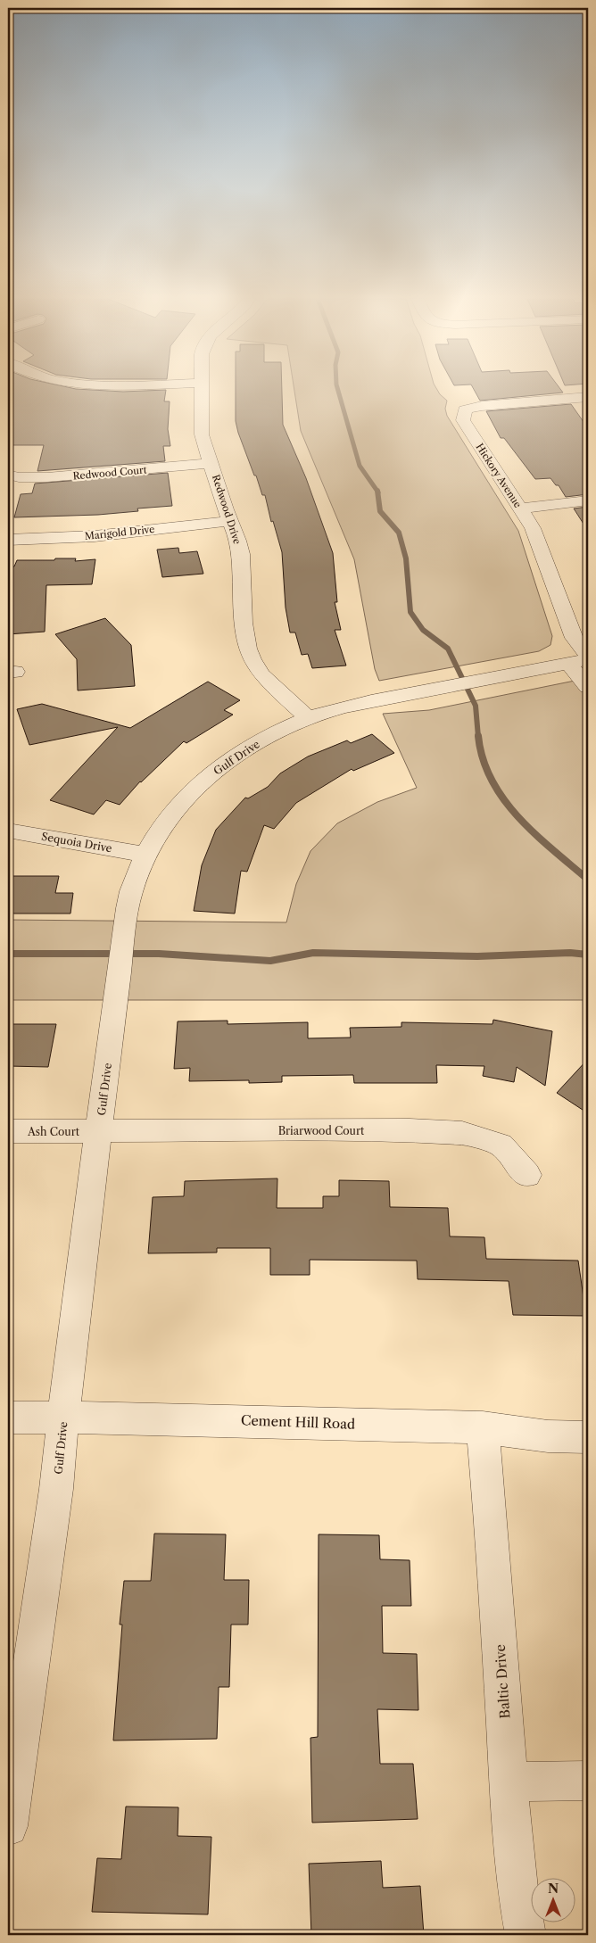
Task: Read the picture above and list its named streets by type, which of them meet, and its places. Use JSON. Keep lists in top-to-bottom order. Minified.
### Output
{"streets":{"street":["Redwood Court","Hickory Avenue","Redwood Drive","Marigold Drive","Gulf Drive","Sequoia Drive","Briarwood Court","Ash Court","Cement Hill Road","Baltic Drive"]},"crossings":[["Redwood Court","Redwood Drive"],["Redwood Drive","Marigold Drive"],["Redwood Drive","Gulf Drive"],["Gulf Drive","Sequoia Drive"],["Gulf Drive","Briarwood Court"],["Gulf Drive","Ash Court"],["Gulf Drive","Cement Hill Road"],["Briarwood Court","Ash Court"],["Cement Hill Road","Baltic Drive"]],"north":"top"}
